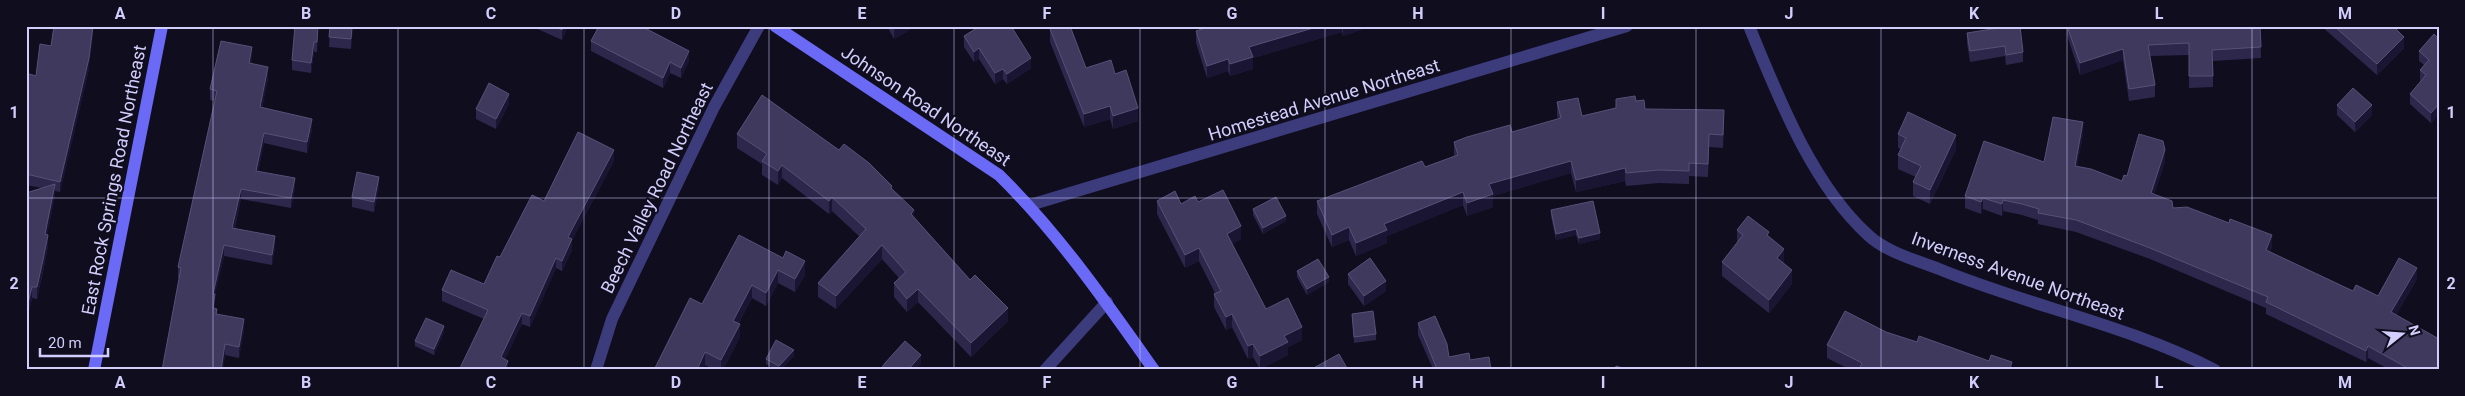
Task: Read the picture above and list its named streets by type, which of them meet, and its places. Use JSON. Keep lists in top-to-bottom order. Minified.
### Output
{"streets":{"street":["Homestead Avenue Northeast","Johnson Road Northeast","East Rock Springs Road Northeast","Beech Valley Road Northeast","Inverness Avenue Northeast"]},"crossings":[["Homestead Avenue Northeast","Johnson Road Northeast"]],"scale_bar":"20 m","north":"right","grid":{"columns":["A","B","C","D","E","F","G","H","I","J","K","L","M"],"rows":["1","2"]}}
